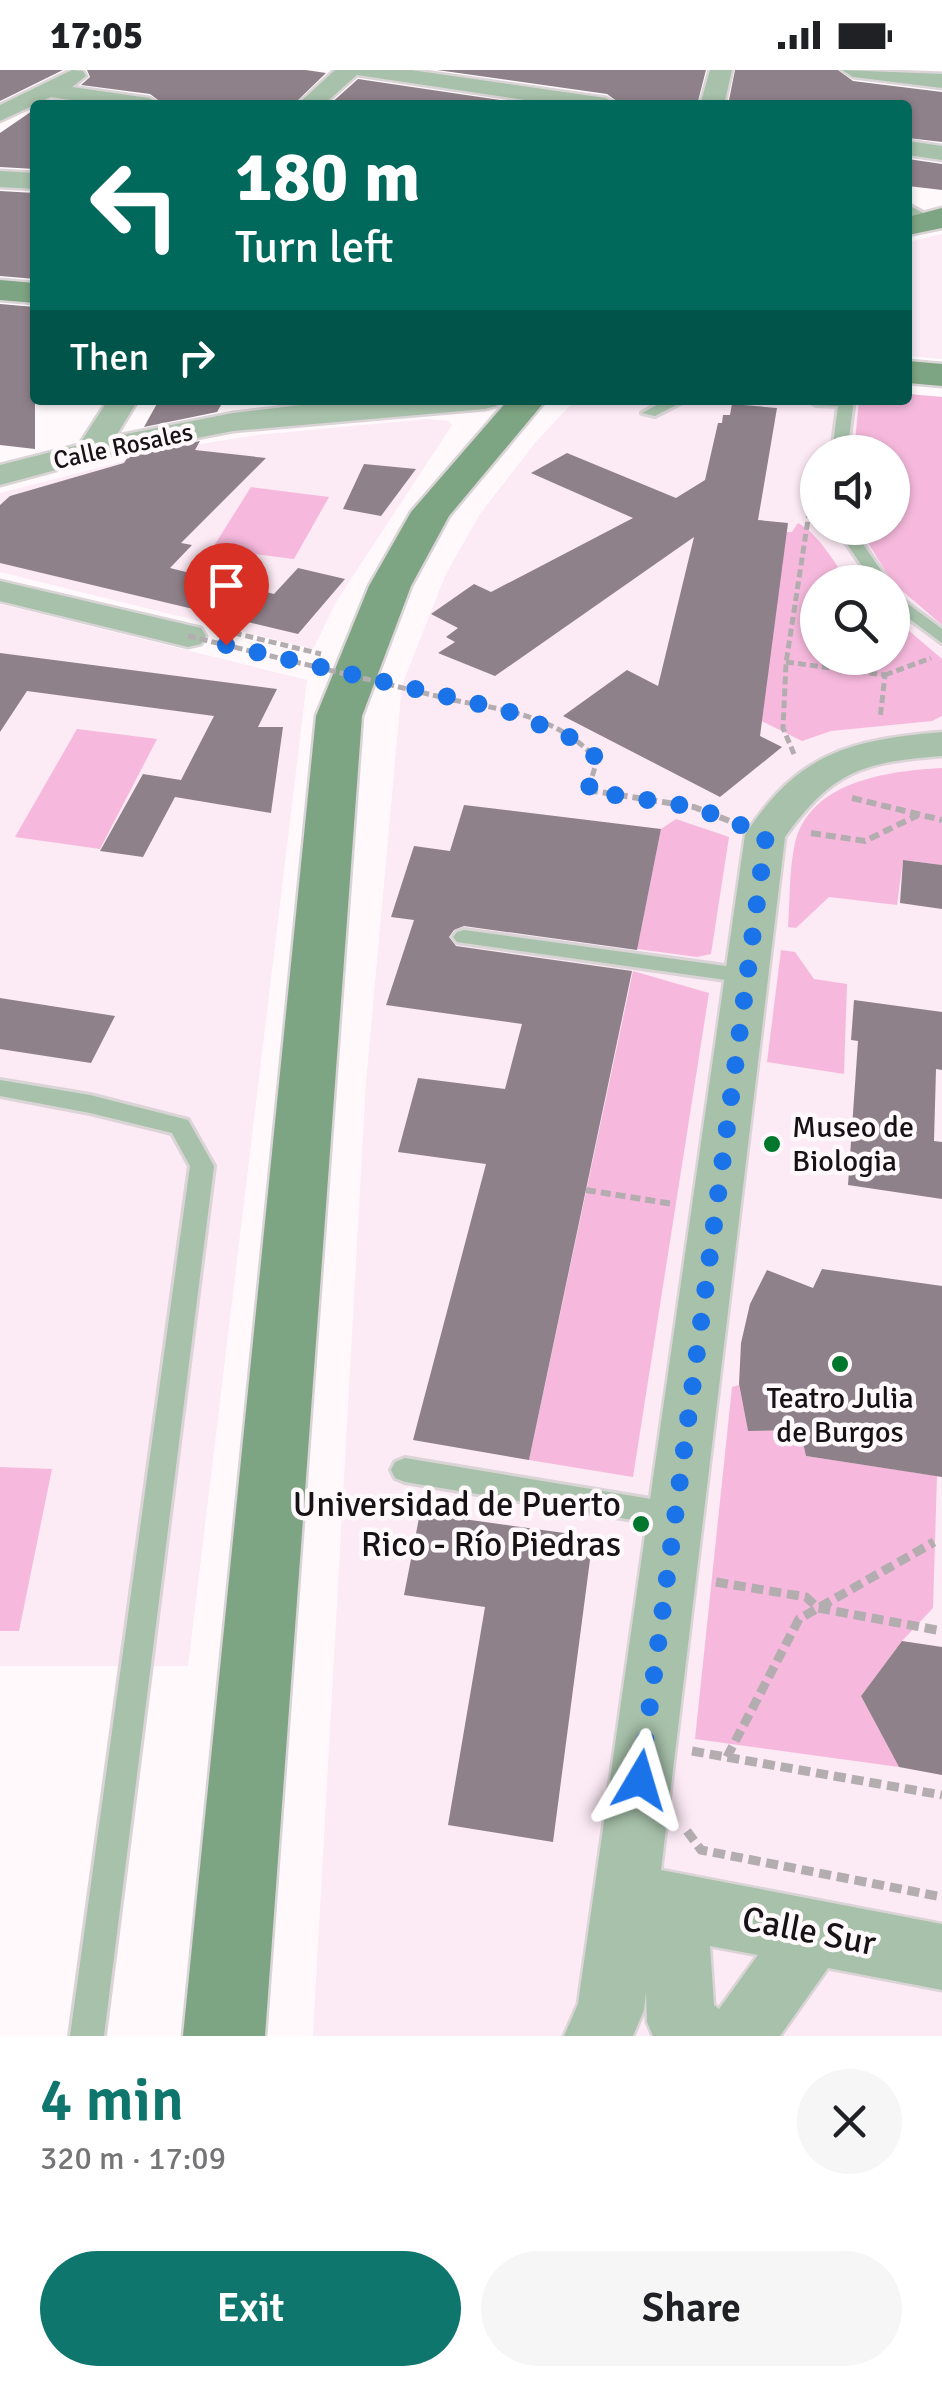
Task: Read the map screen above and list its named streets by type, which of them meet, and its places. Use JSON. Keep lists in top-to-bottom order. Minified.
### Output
{"streets":{"street":["Calle Rosales","Calle Sur"]},"places":["Museo de Biologia","Teatro Julia de Burgos","Universidad de Puerto Rico - Río Piedras"],"page":{"status":"17:05","turn":["180 m","Turn left"],"then":"Then","heading":["4 min","320 m · 17:09"],"buttons":["Exit","Share"]}}
